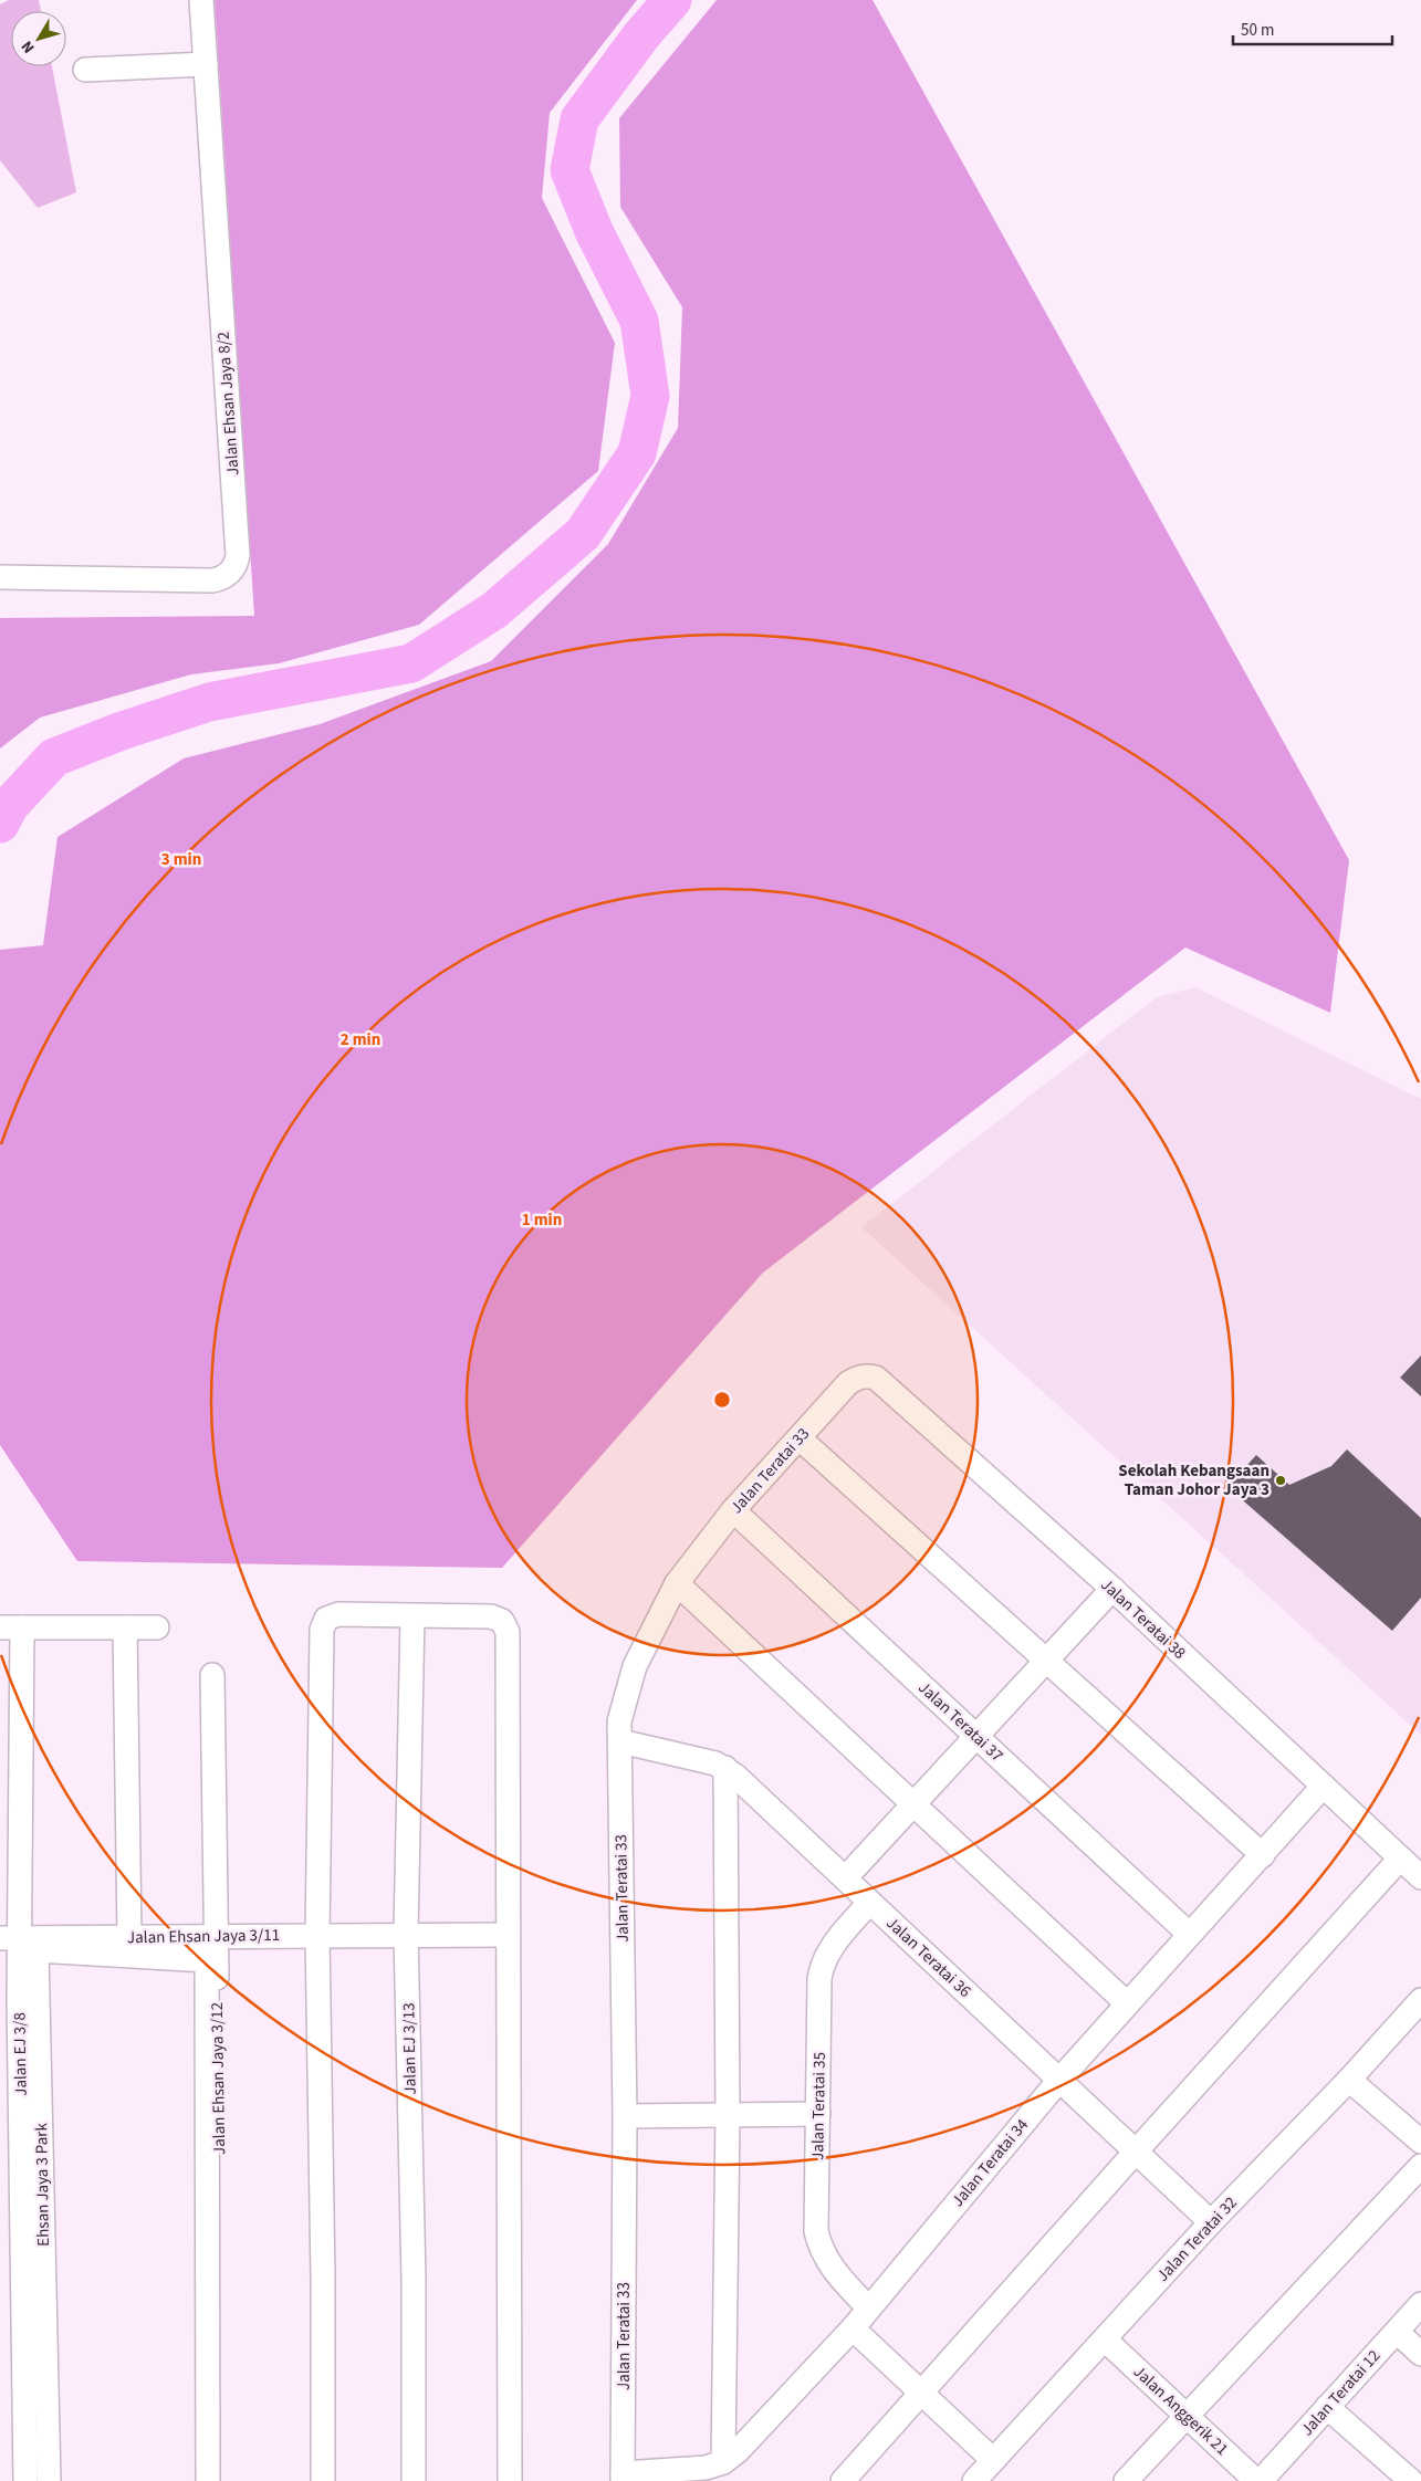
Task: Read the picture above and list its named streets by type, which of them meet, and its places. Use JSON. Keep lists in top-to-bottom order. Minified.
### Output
{"streets":{"street":["Jalan Ehsan Jaya 8/2","Jalan Teratai 33","Jalan Teratai 38","Jalan Teratai 37","Jalan Ehsan Jaya 3/11","Jalan Teratai 36","Jalan EJ 3/13","Jalan EJ 3/8","Jalan Ehsan Jaya 3/12","Jalan Teratai 35","Jalan Teratai 34","Ehsan Jaya 3 Park","Jalan Teratai 32","Jalan Teratai 12","Jalan Anggerik 21"]},"crossings":[["Jalan Teratai 33","Jalan Teratai 38"],["Jalan Teratai 33","Jalan Teratai 37"],["Jalan Teratai 33","Jalan Teratai 36"],["Jalan Teratai 33","Jalan Teratai 34"],["Jalan Teratai 38","Jalan Teratai 34"],["Jalan Teratai 37","Jalan Teratai 34"],["Jalan Ehsan Jaya 3/11","Jalan EJ 3/13"],["Jalan Ehsan Jaya 3/11","Jalan EJ 3/8"],["Jalan Ehsan Jaya 3/11","Jalan Ehsan Jaya 3/12"],["Jalan Teratai 36","Jalan Teratai 35"],["Jalan Teratai 36","Jalan Teratai 34"],["Jalan Teratai 36","Jalan Teratai 32"],["Jalan Teratai 35","Jalan Teratai 34"],["Jalan Teratai 32","Jalan Anggerik 21"],["Jalan Teratai 12","Jalan Anggerik 21"]],"places":["Sekolah Kebangsaan Taman Johor Jaya 3"],"scale_bar":"50 m","north":"bottom left","rings":["3 min","2 min","1 min"]}
